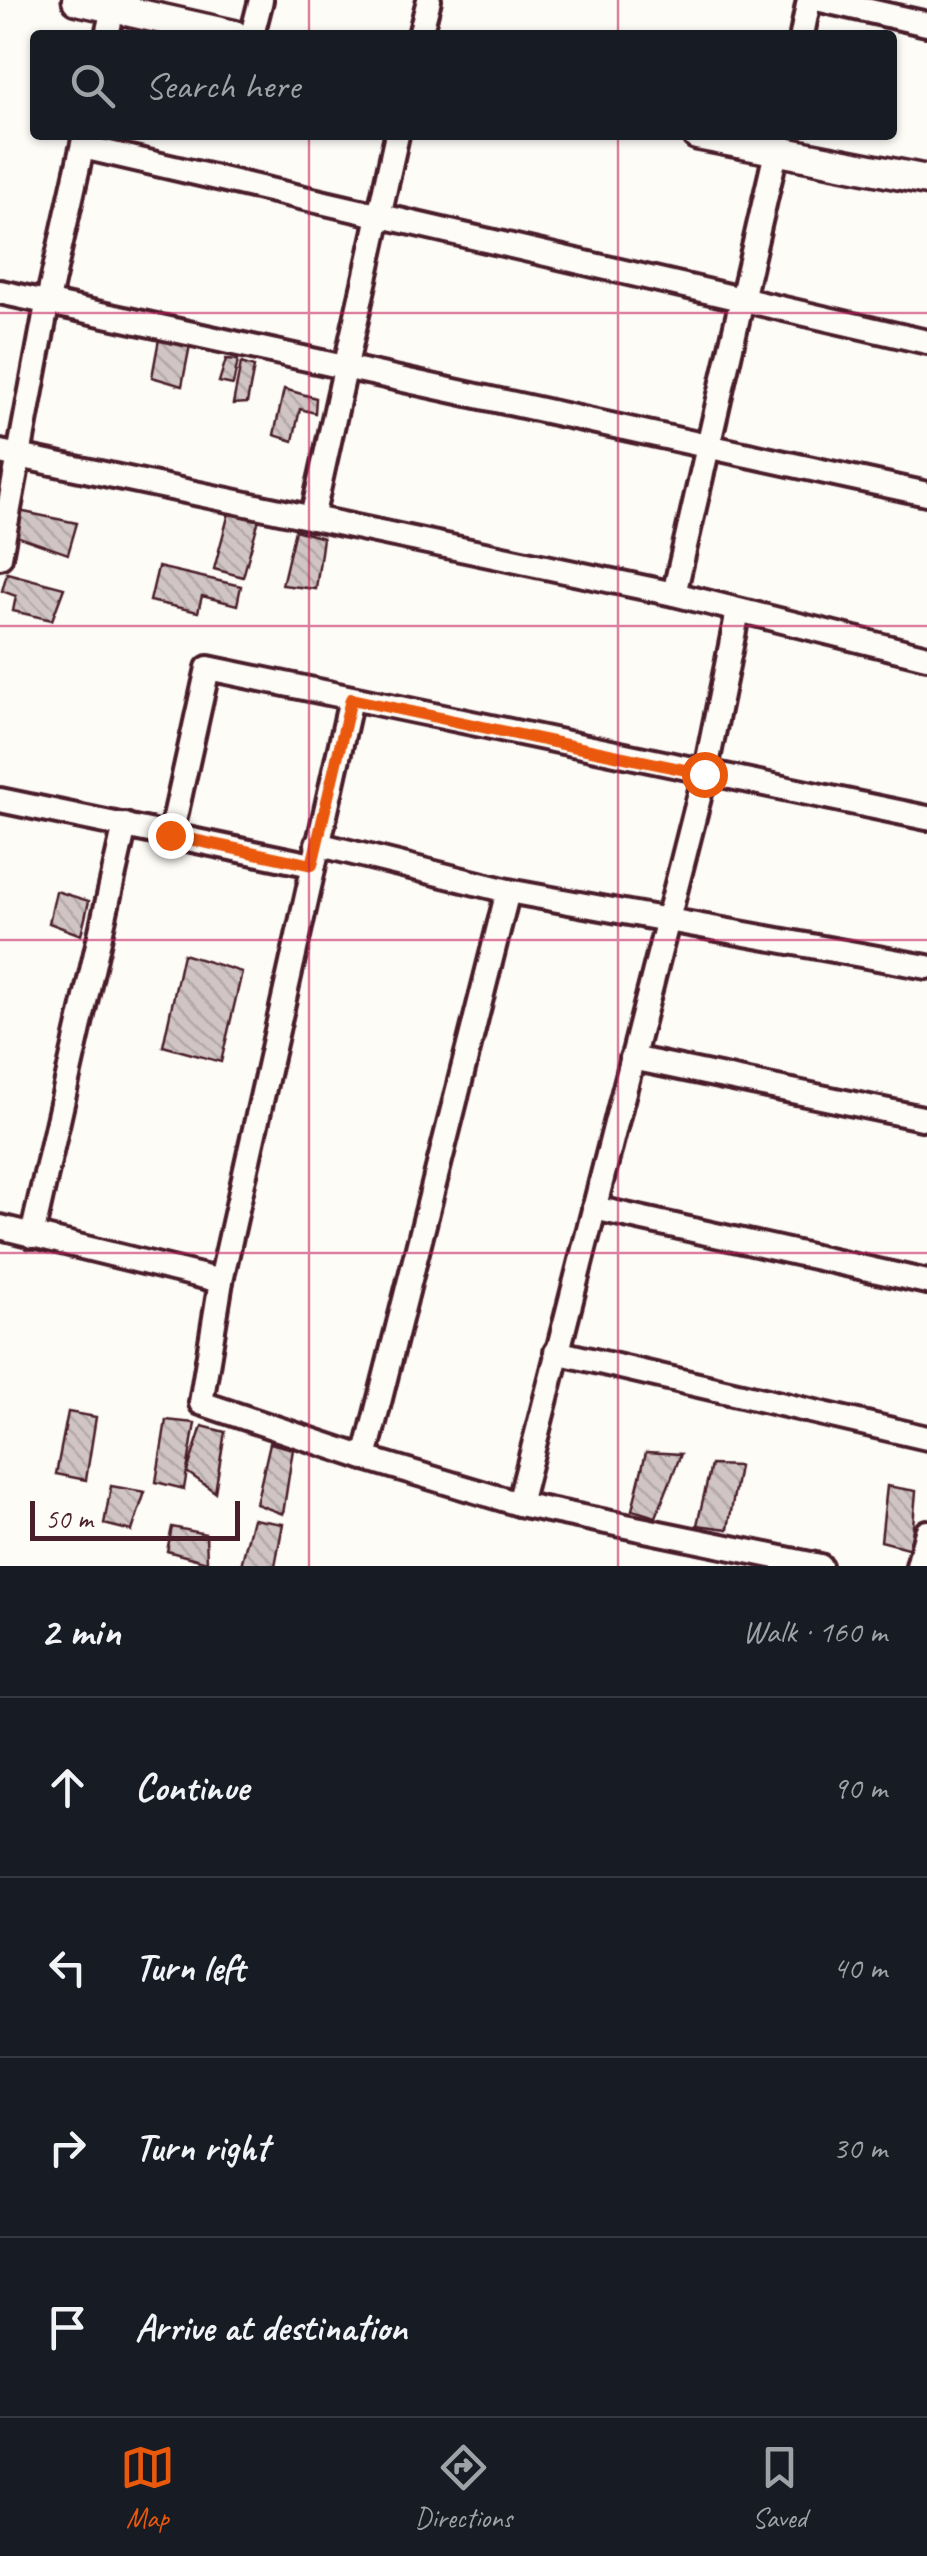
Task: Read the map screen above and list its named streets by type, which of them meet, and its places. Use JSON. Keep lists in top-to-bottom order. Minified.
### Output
{"scale_bar":"50 m","page":{"search":"Search here","scale":"50 m","heading":["2 min","Walk · 160 m"],"list":[["Continue","90 m"],["Turn left","40 m"],["Turn right","30 m"],"Arrive at destination"],"nav":["Map","Directions","Saved"]}}
